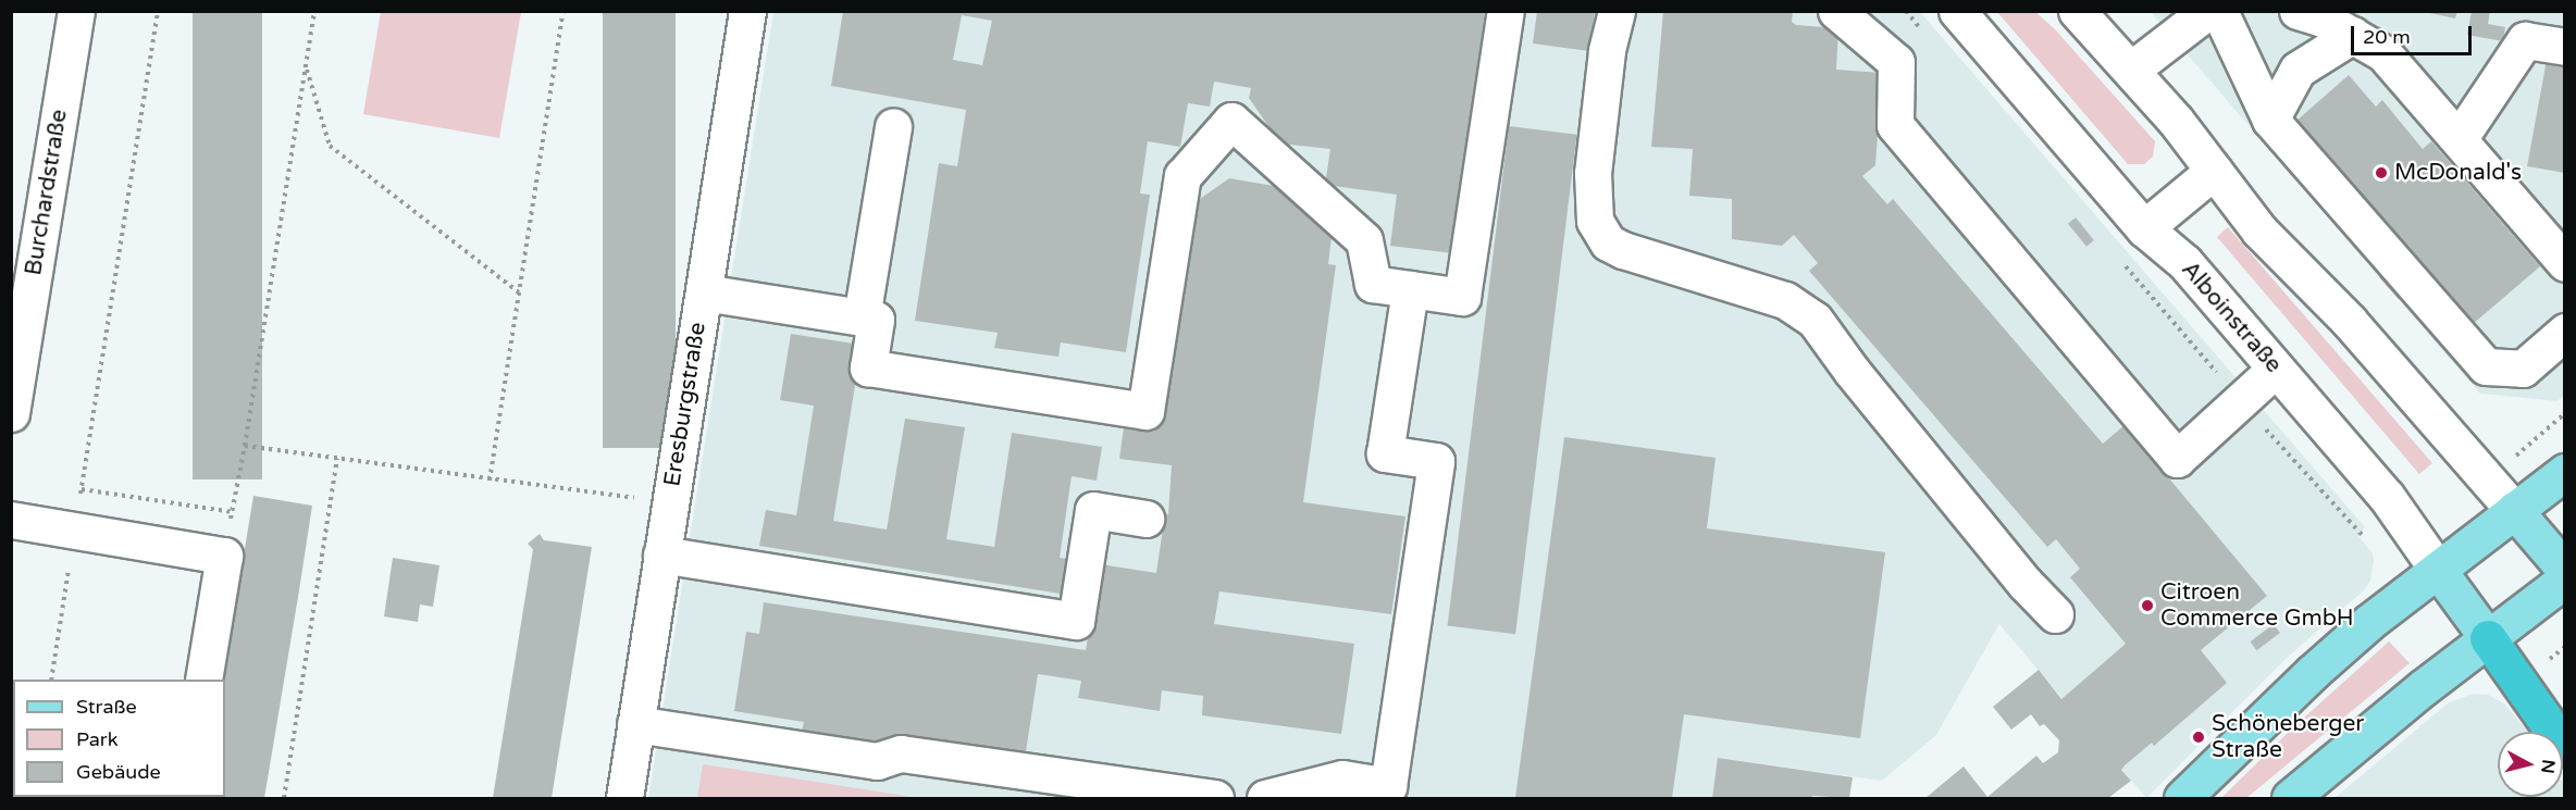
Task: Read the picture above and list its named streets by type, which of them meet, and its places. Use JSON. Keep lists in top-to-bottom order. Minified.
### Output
{"streets":{"main road":["Alboinstraße"],"street":["Burchardstraße","Eresburgstraße"]},"places":["McDonald's","Citroen Commerce GmbH","Schöneberger Straße"],"legend":["Straße","Park","Gebäude"],"scale_bar":"20 m","north":"right"}
